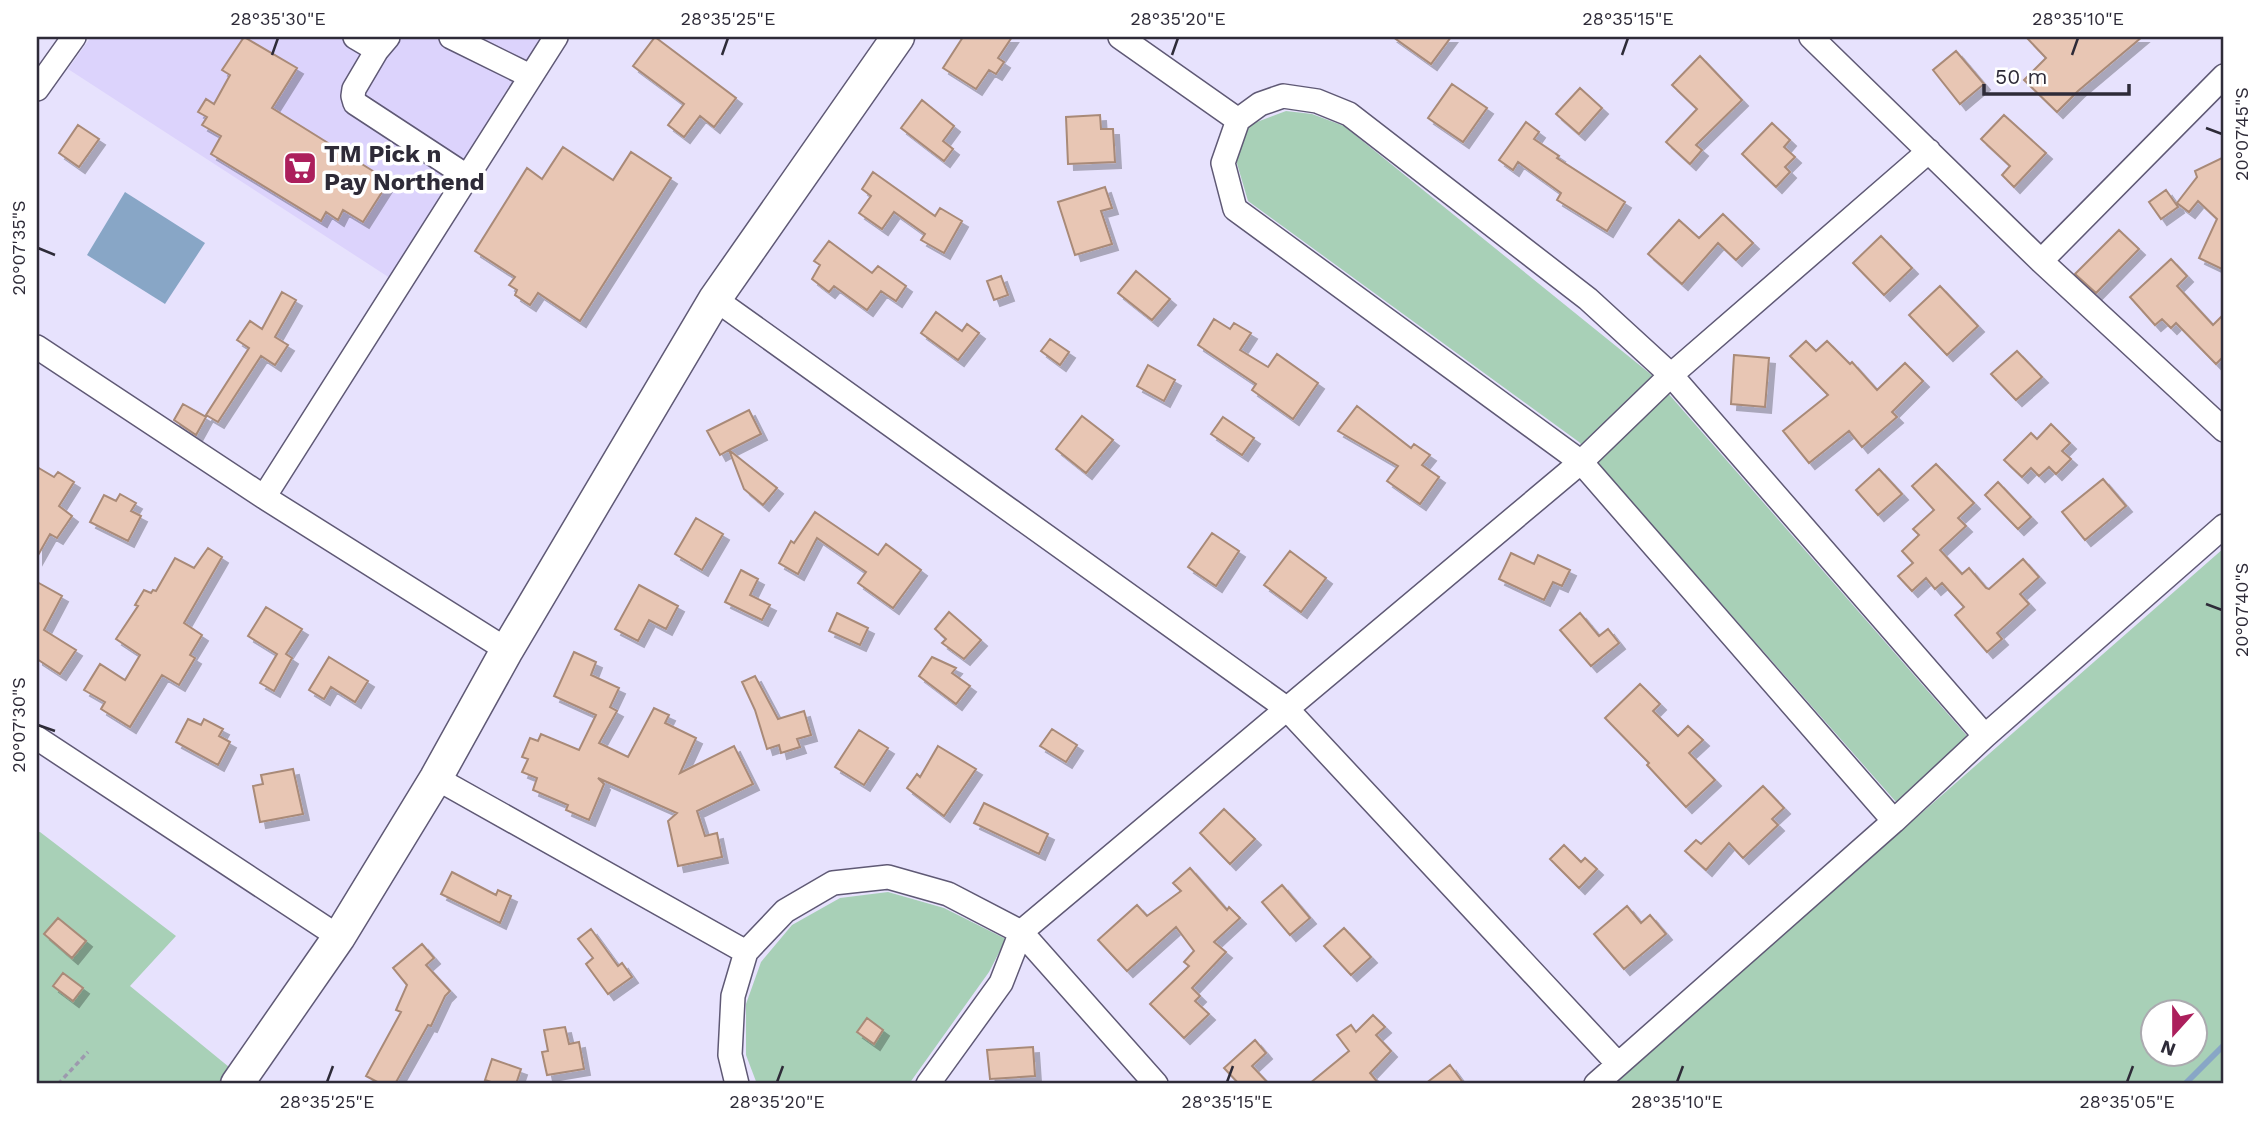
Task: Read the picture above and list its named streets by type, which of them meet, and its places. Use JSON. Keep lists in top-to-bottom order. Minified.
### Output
{"places":{"supermarket":["TM Pick n Pay Northend"]},"scale_bar":"50 m","north":"bottom","coordinates":["28°35'30\"E","28°35'25\"E","28°35'20\"E","28°35'15\"E","28°35'10\"E","20°07'45\"S","20°07'35\"S","20°07'40\"S","20°07'30\"S","28°35'05\"E"]}
